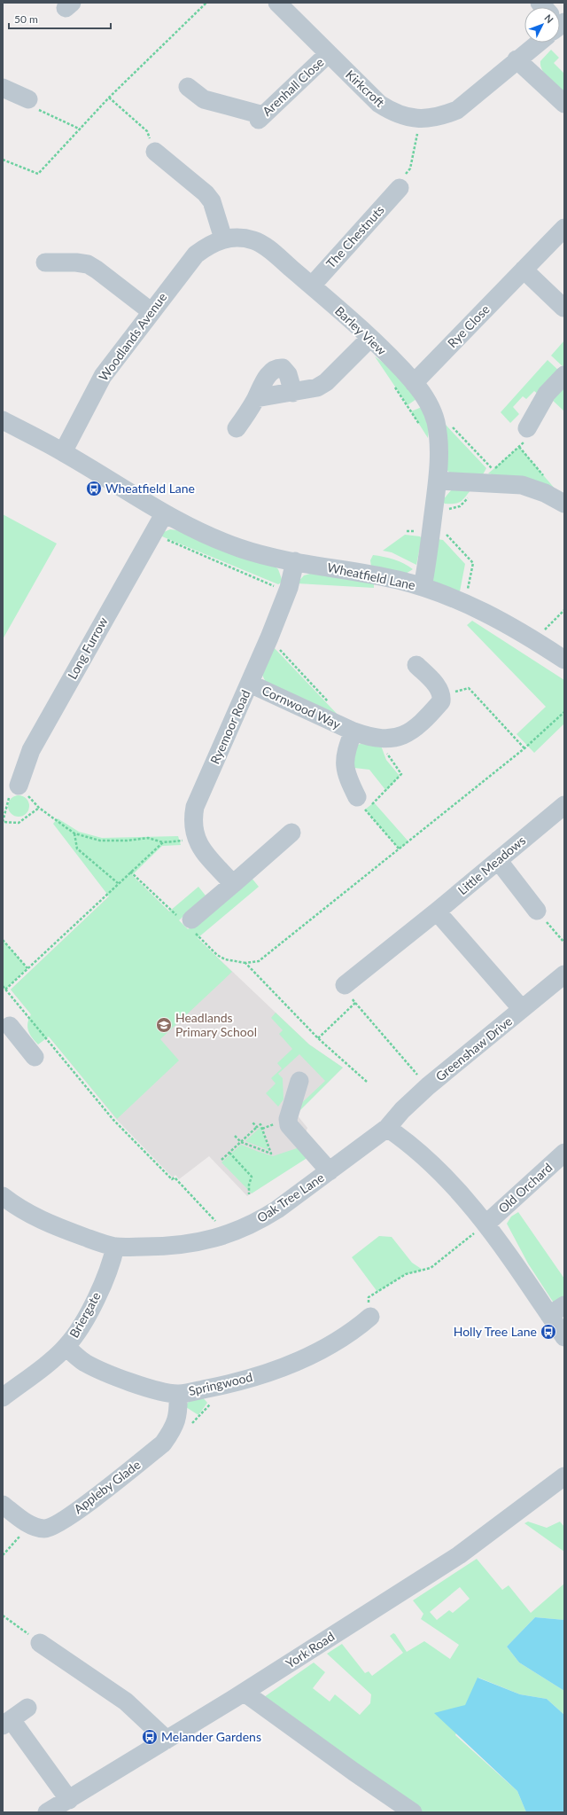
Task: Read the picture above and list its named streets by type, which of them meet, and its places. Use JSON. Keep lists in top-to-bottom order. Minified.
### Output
{"streets":{"street":["Arenhall Close","Kirkcroft","The Chestnuts","Rye Close","Barley View","Woodlands Avenue","Wheatfield Lane","Long Furrow","Cornwood Way","Ryemoor Road","Little Meadows","Greenshaw Drive","Old Orchard","Oak Tree Lane","Briergate","Springwood","Appleby Glade","York Road"]},"crossings":[["Arenhall Close","Kirkcroft"],["The Chestnuts","Barley View"],["Rye Close","Barley View"],["Barley View","Woodlands Avenue"],["Barley View","Wheatfield Lane"],["Woodlands Avenue","Wheatfield Lane"],["Wheatfield Lane","Long Furrow"],["Wheatfield Lane","Ryemoor Road"],["Cornwood Way","Ryemoor Road"],["Greenshaw Drive","Oak Tree Lane"],["Oak Tree Lane","Briergate"],["Briergate","Springwood"],["Springwood","Appleby Glade"]],"places":{"bus stop":["Wheatfield Lane","Holly Tree Lane","Melander Gardens"],"school or university":["Headlands Primary School"]},"scale_bar":"50 m","north":"top right"}
